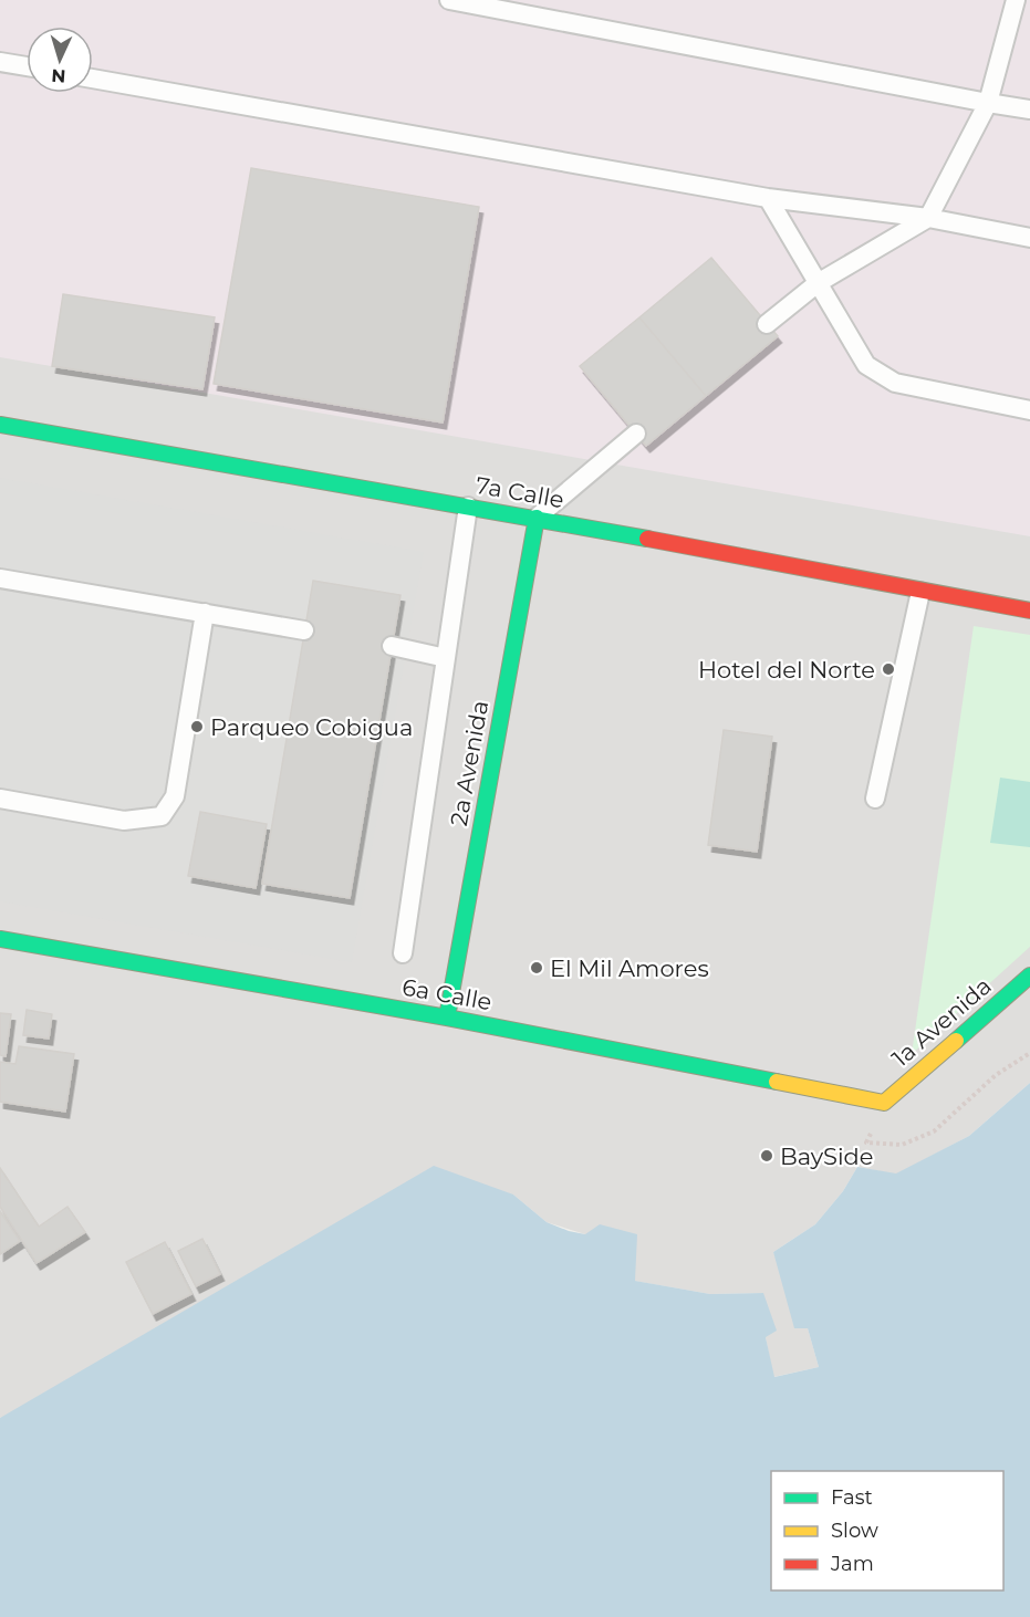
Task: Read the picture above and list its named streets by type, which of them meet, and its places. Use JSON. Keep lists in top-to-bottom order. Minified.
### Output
{"streets":{"street":["7a Calle","2a Avenida","6a Calle","1a Avenida"]},"crossings":[["7a Calle","2a Avenida"],["2a Avenida","6a Calle"],["6a Calle","1a Avenida"]],"places":["Hotel del Norte","Parqueo Cobigua","El Mil Amores","BaySide"],"legend":["Fast","Slow","Jam"],"north":"bottom"}
